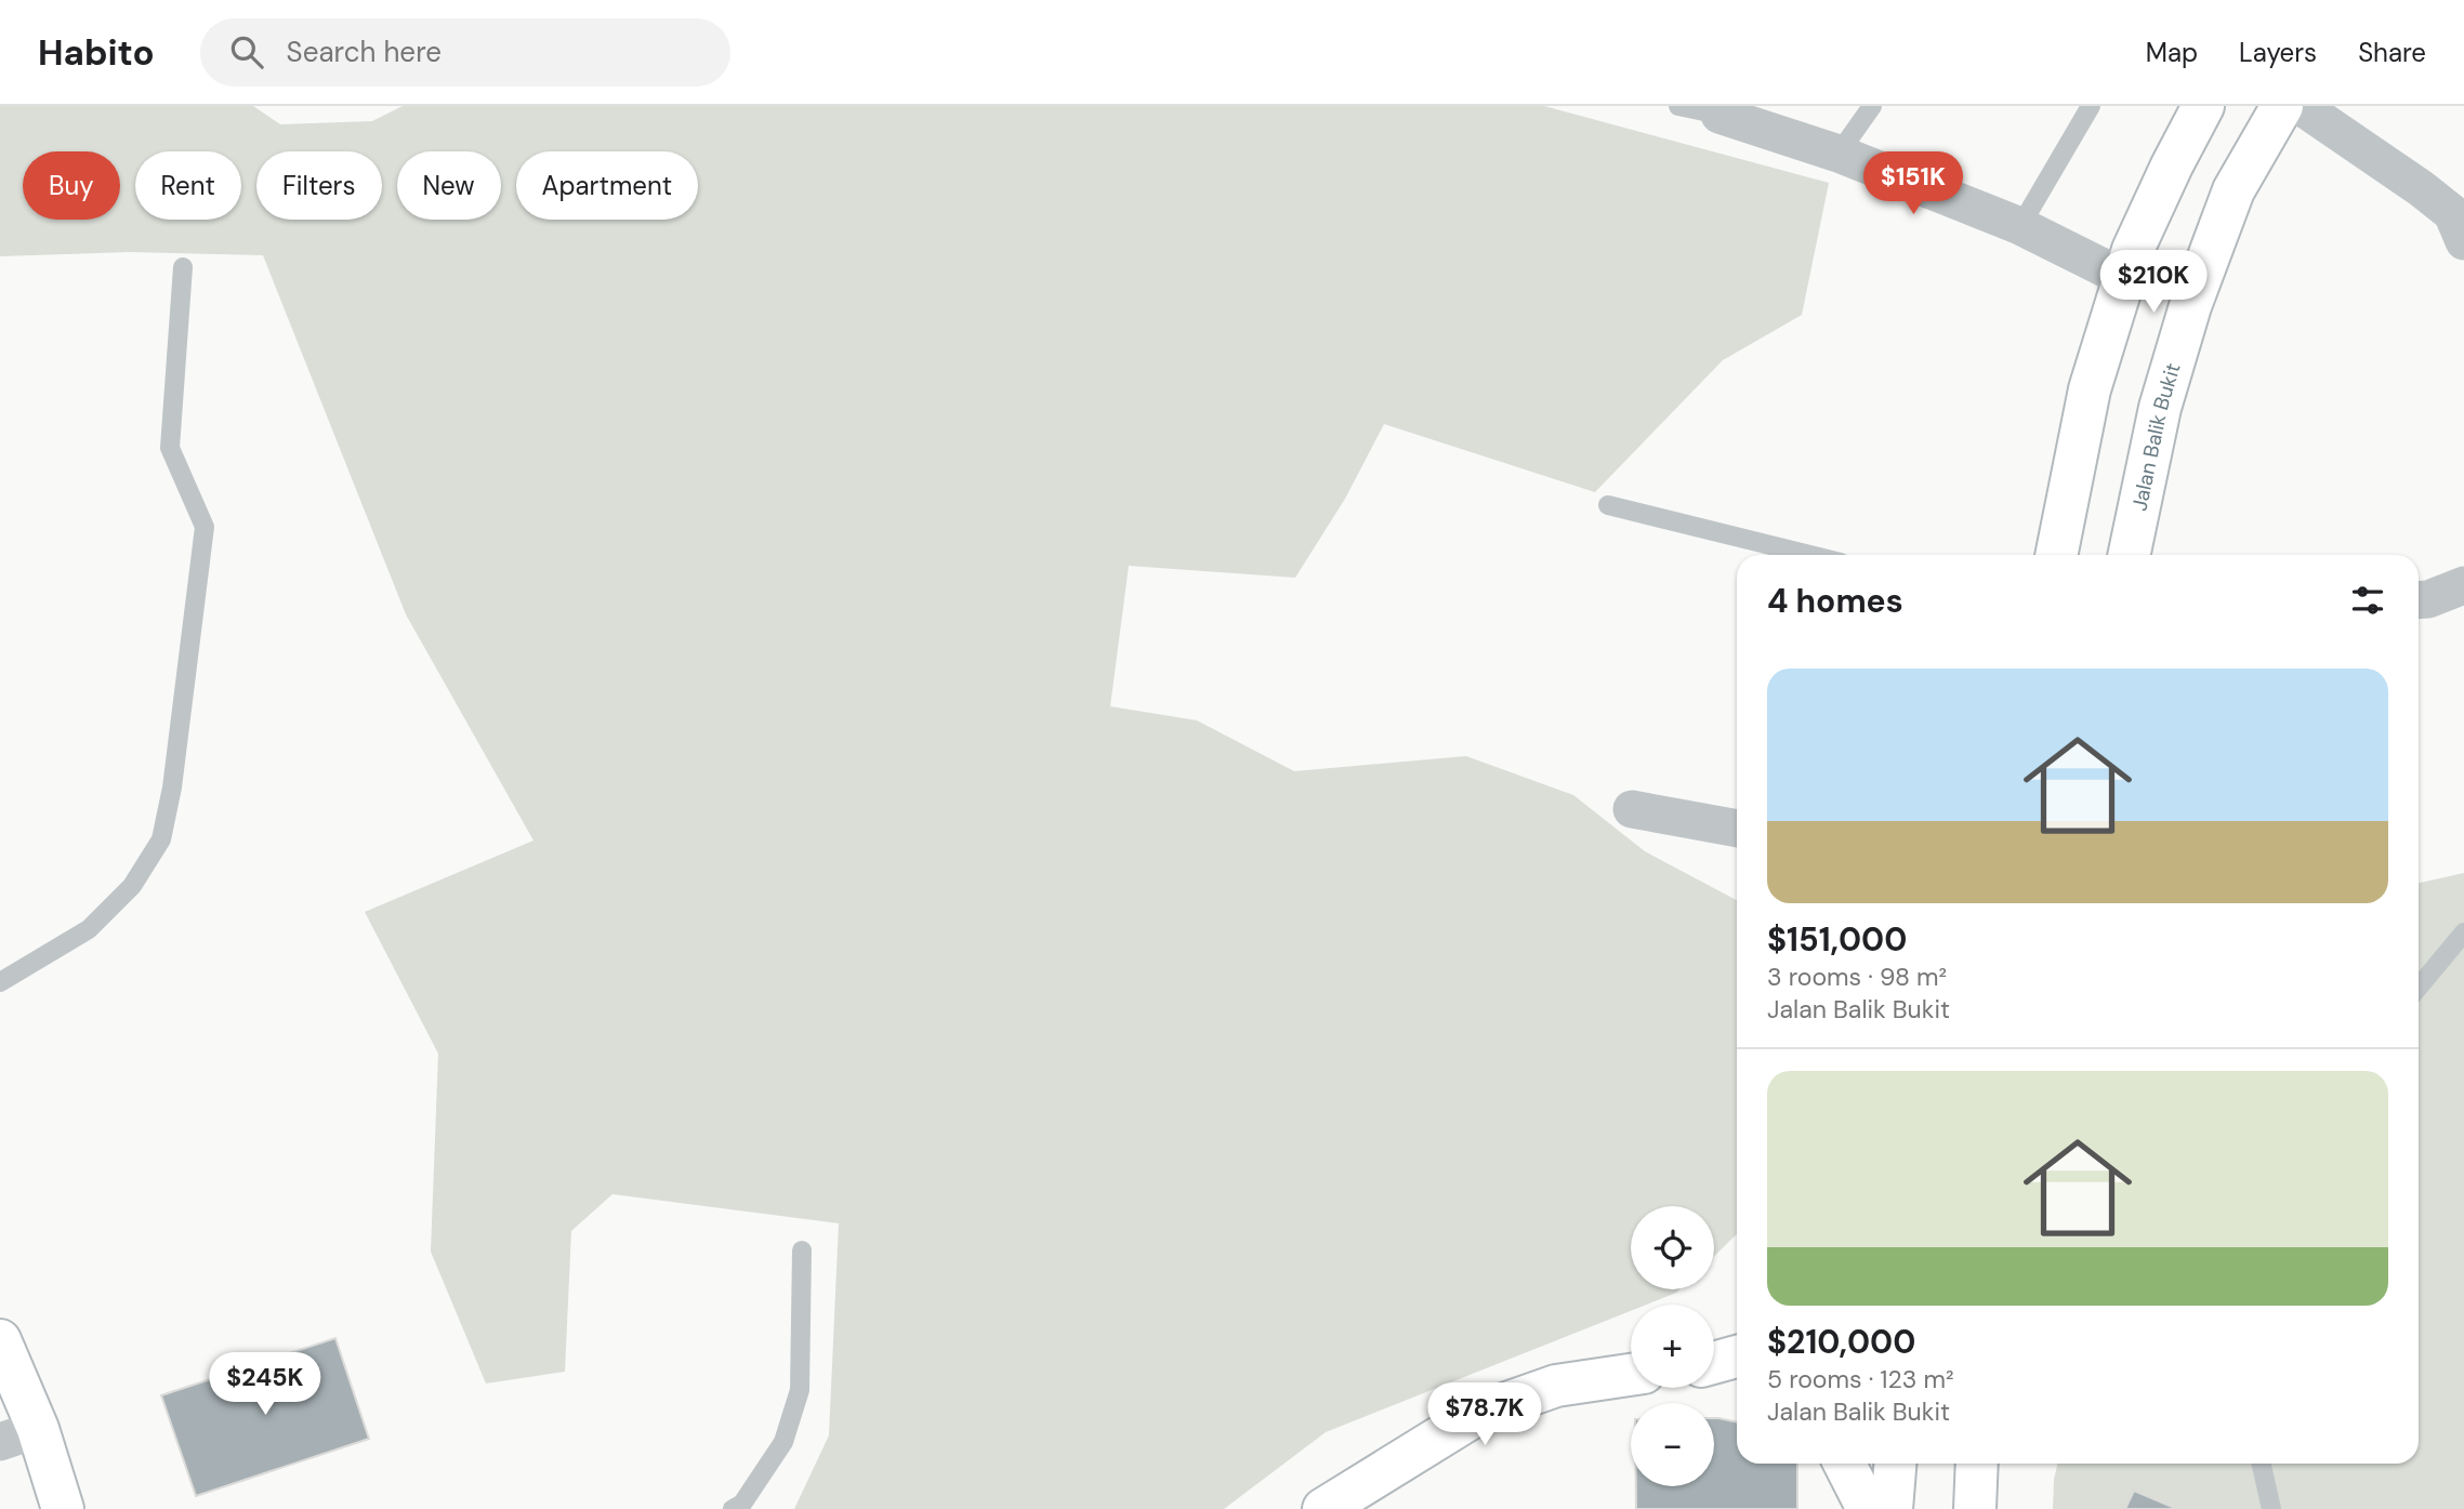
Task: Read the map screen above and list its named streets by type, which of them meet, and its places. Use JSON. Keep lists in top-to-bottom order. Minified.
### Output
{"streets":{"main road":["Jalan Balik Bukit"]},"page":{"header":"Habito","search":"Search here","nav":["Map","Layers","Share"],"price":["$151K","$210K","$245K","$78.7K"],"chip":["Buy","Rent","Filters","New","Apartment"],"heading":"4 homes","list":[{"name":"$151,000","note":"3 rooms · 98 m² · Jalan Balik Bukit"},{"name":"$210,000","note":"5 rooms · 123 m² · Jalan Balik Bukit"}],"map_buttons":["+","−"]}}
